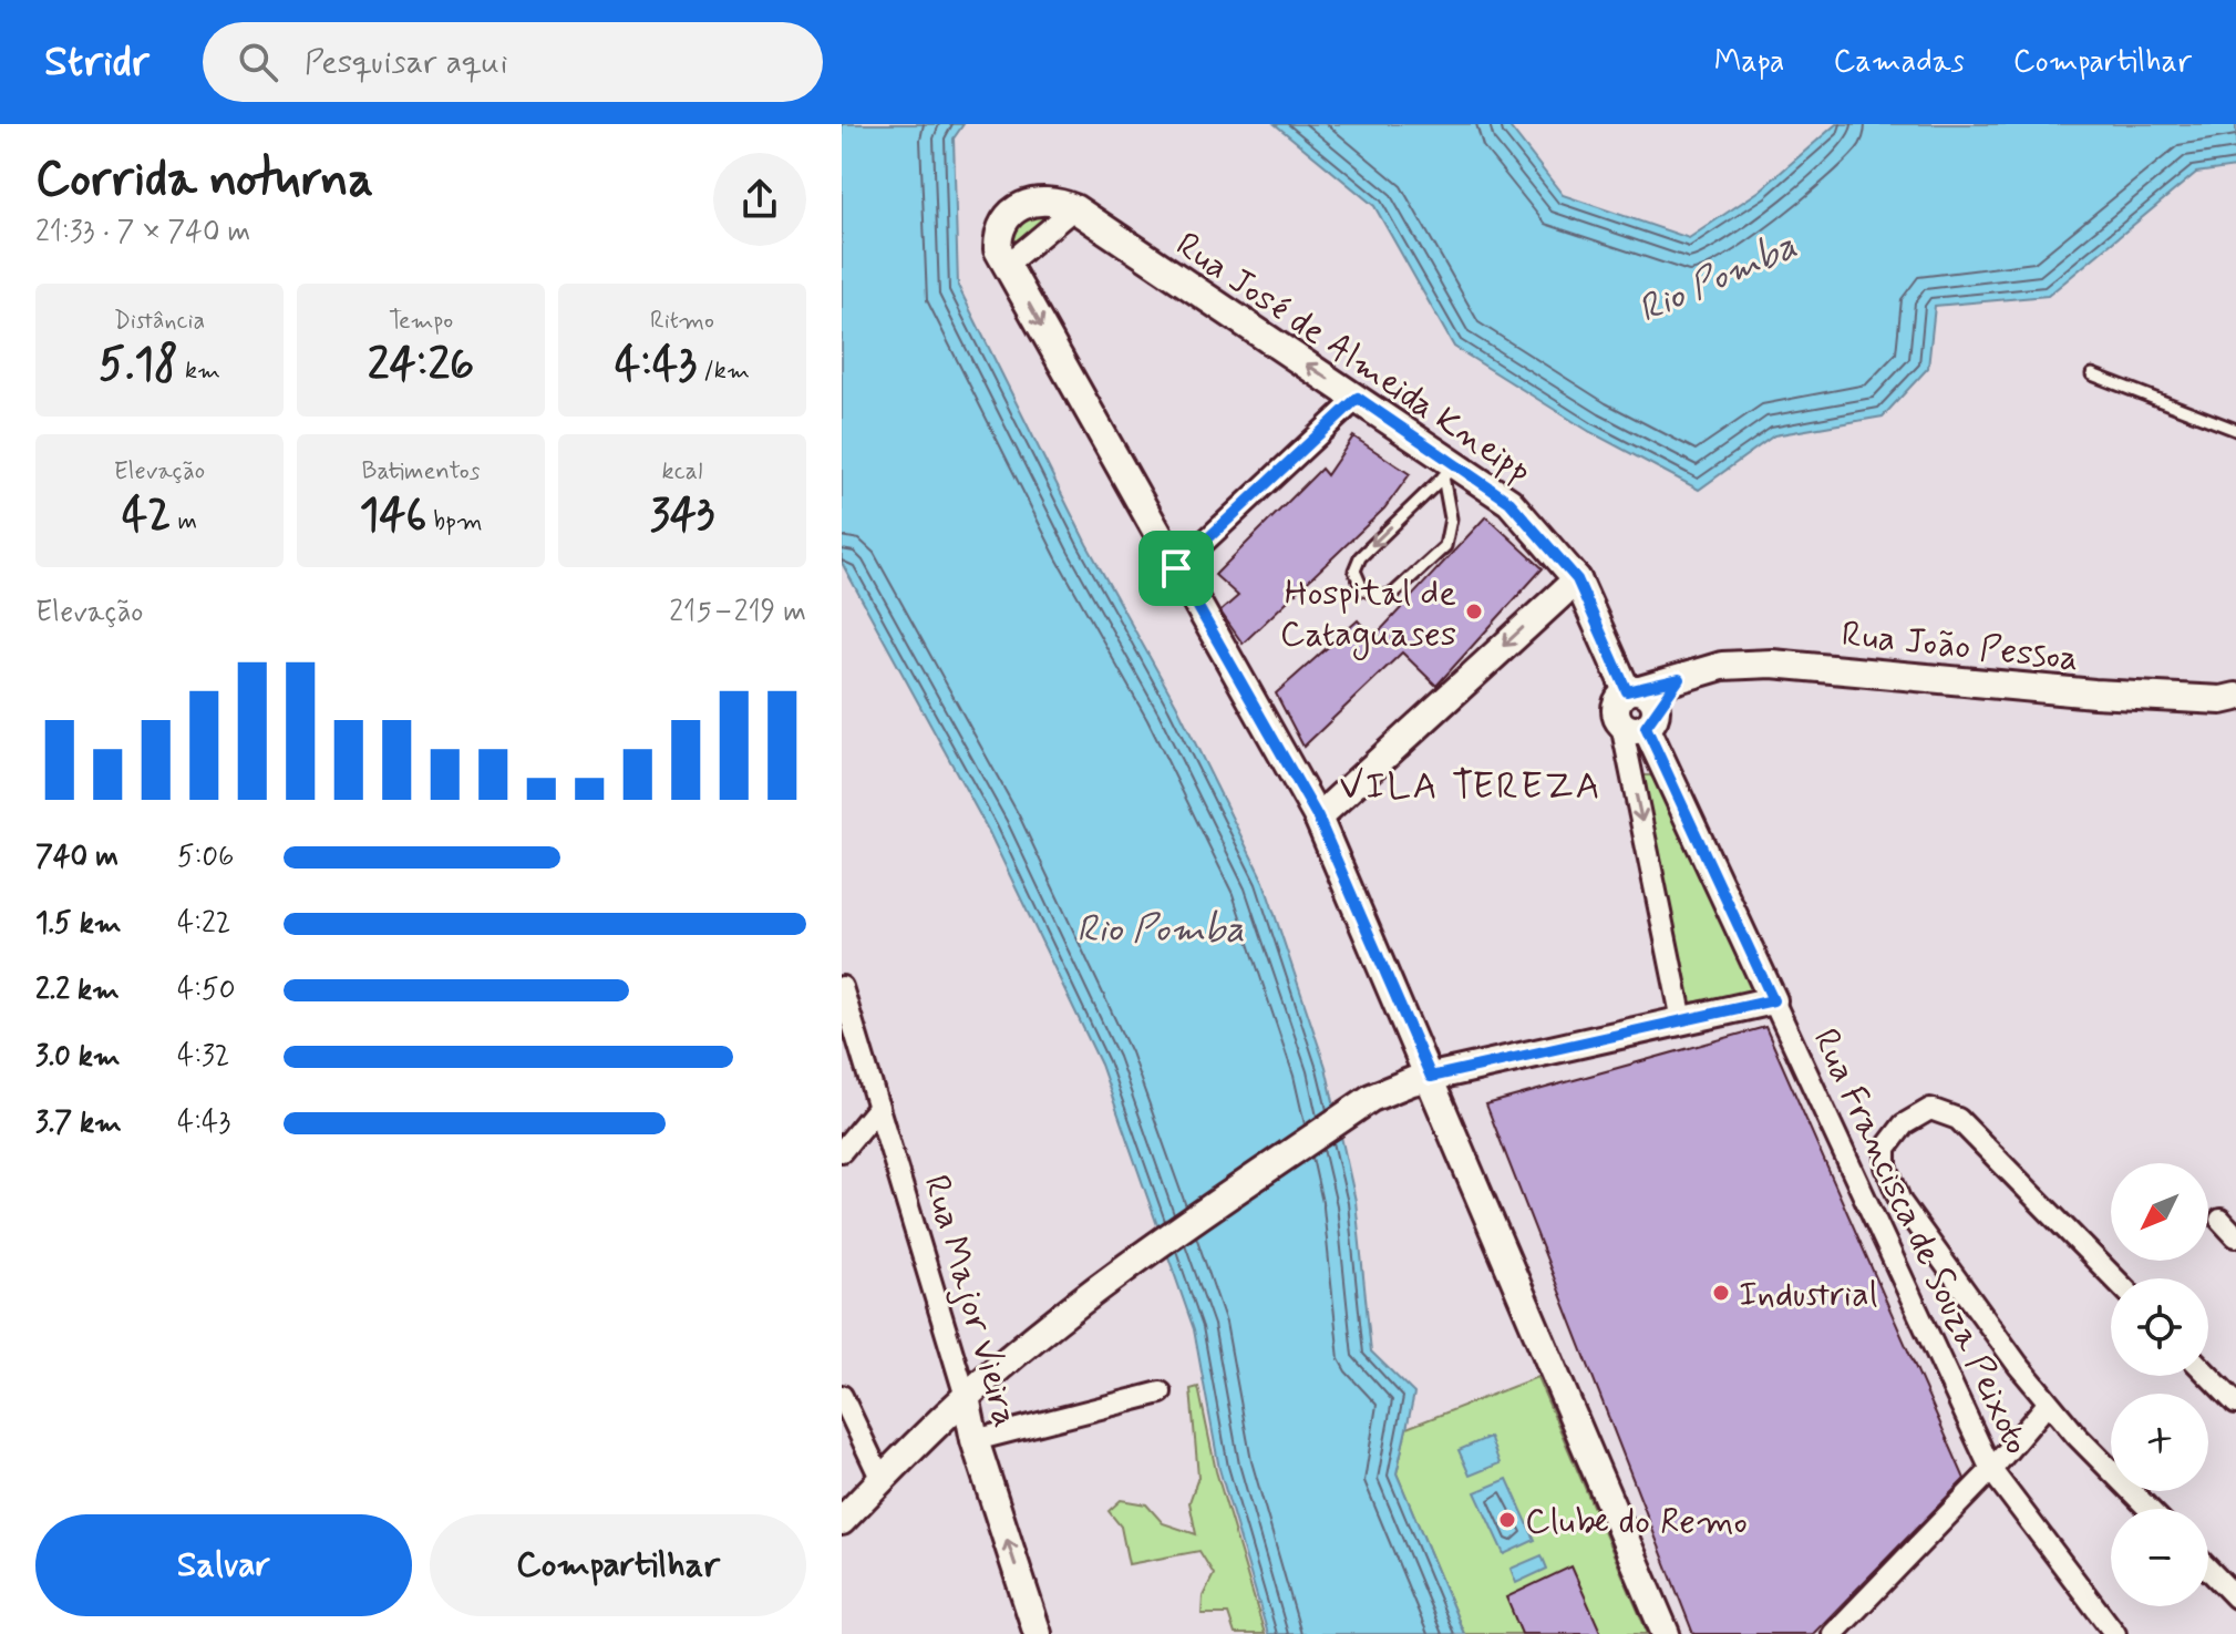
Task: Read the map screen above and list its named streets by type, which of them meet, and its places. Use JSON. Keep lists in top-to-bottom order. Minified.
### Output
{"streets":{"street":["Rua José de Almeida Kneipp","Rua João Pessoa","Rua Francisca de Souza Peixoto","Rua Major Vieira"]},"crossings":[["Rua José de Almeida Kneipp","Rua João Pessoa"],["Rua José de Almeida Kneipp","Rua Francisca de Souza Peixoto"]],"districts":["VILA TEREZA"],"water":["Rio Pomba"],"places":["Hospital de Cataguases","Industrial","Clube do Remo"],"north":"bottom left","page":{"header":"Stridr","search":"Pesquisar aqui","nav":["Mapa","Camadas","Compartilhar"],"heading":["Corrida noturna","21:33 · 7 × 740 m"],"stats":[["Distância","5.18 km"],["Tempo","24:26"],["Ritmo","4:43 /km"],["Elevação","42 m"],["Batimentos","146 bpm"],["kcal","343"]],"chart":["Elevação","215–219 m"],"list":[{"name":"740 m","note":"5:06"},{"name":"1.5 km","note":"4:22"},{"name":"2.2 km","note":"4:50"},{"name":"3.0 km","note":"4:32"},{"name":"3.7 km","note":"4:43"}],"map_buttons":["+","−"],"buttons":["Salvar","Compartilhar"]}}
